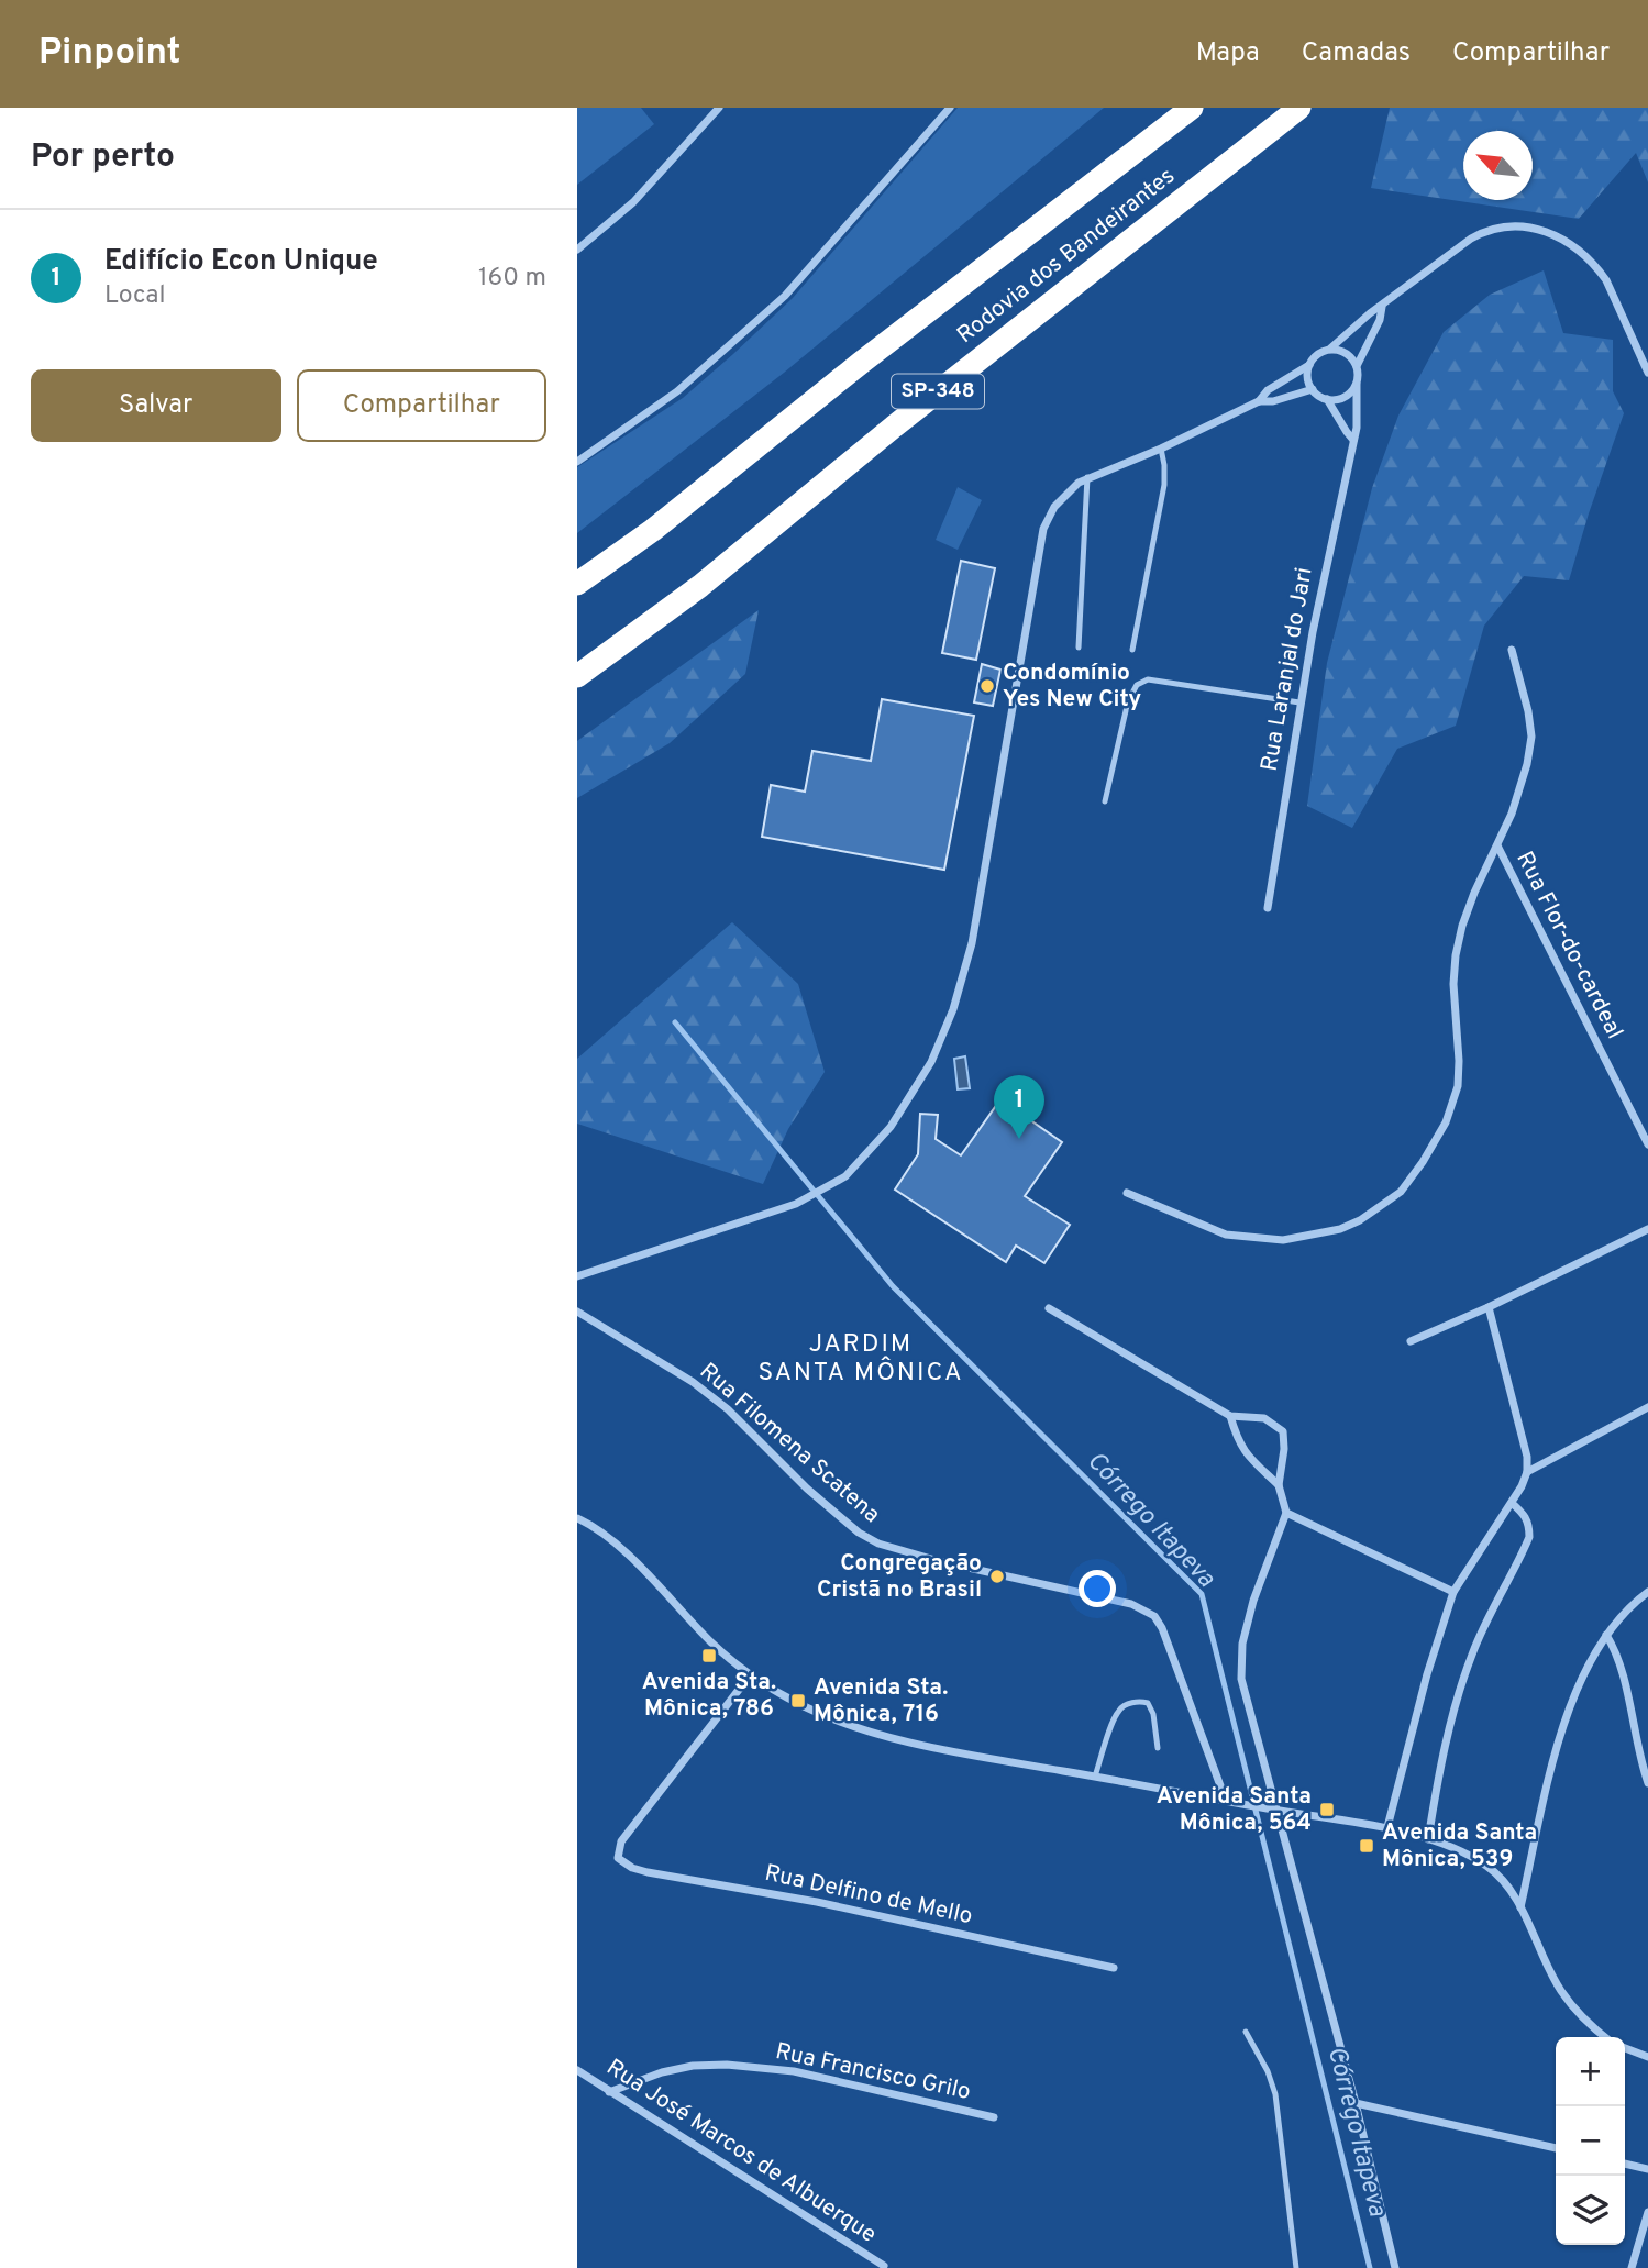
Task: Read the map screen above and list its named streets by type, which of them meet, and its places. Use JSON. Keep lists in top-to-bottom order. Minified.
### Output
{"streets":{"highway":["Rodovia dos Bandeirantes","SP-348"],"street":["Rua Laranjal do Jari","Rua Flor-do-cardeal","Rua Filomena Scatena","Rua Delfino de Mello","Rua Francisco Grilo","Rua José Marcos de Albuerque"]},"crossings":[["Rua Francisco Grilo","Rua José Marcos de Albuerque"]],"districts":["JARDIM SANTA MÔNICA"],"water":["Córrego Itapeva"],"places":{"other":["Condomínio Yes New City","Congregação Cristã no Brasil"],"transit":["Avenida Sta. Mônica, 786","Avenida Sta. Mônica, 716","Avenida Santa Mônica, 564","Avenida Santa Mônica, 539"]},"north":"top left","page":{"header":"Pinpoint","nav":["Mapa","Camadas","Compartilhar"],"heading":"Por perto","list":[{"mark":"1","name":"Edifício Econ Unique","note":"Local","value":"160 m"}],"buttons":["Salvar","Compartilhar"],"pins":"1","map_buttons":["+","−"]}}
